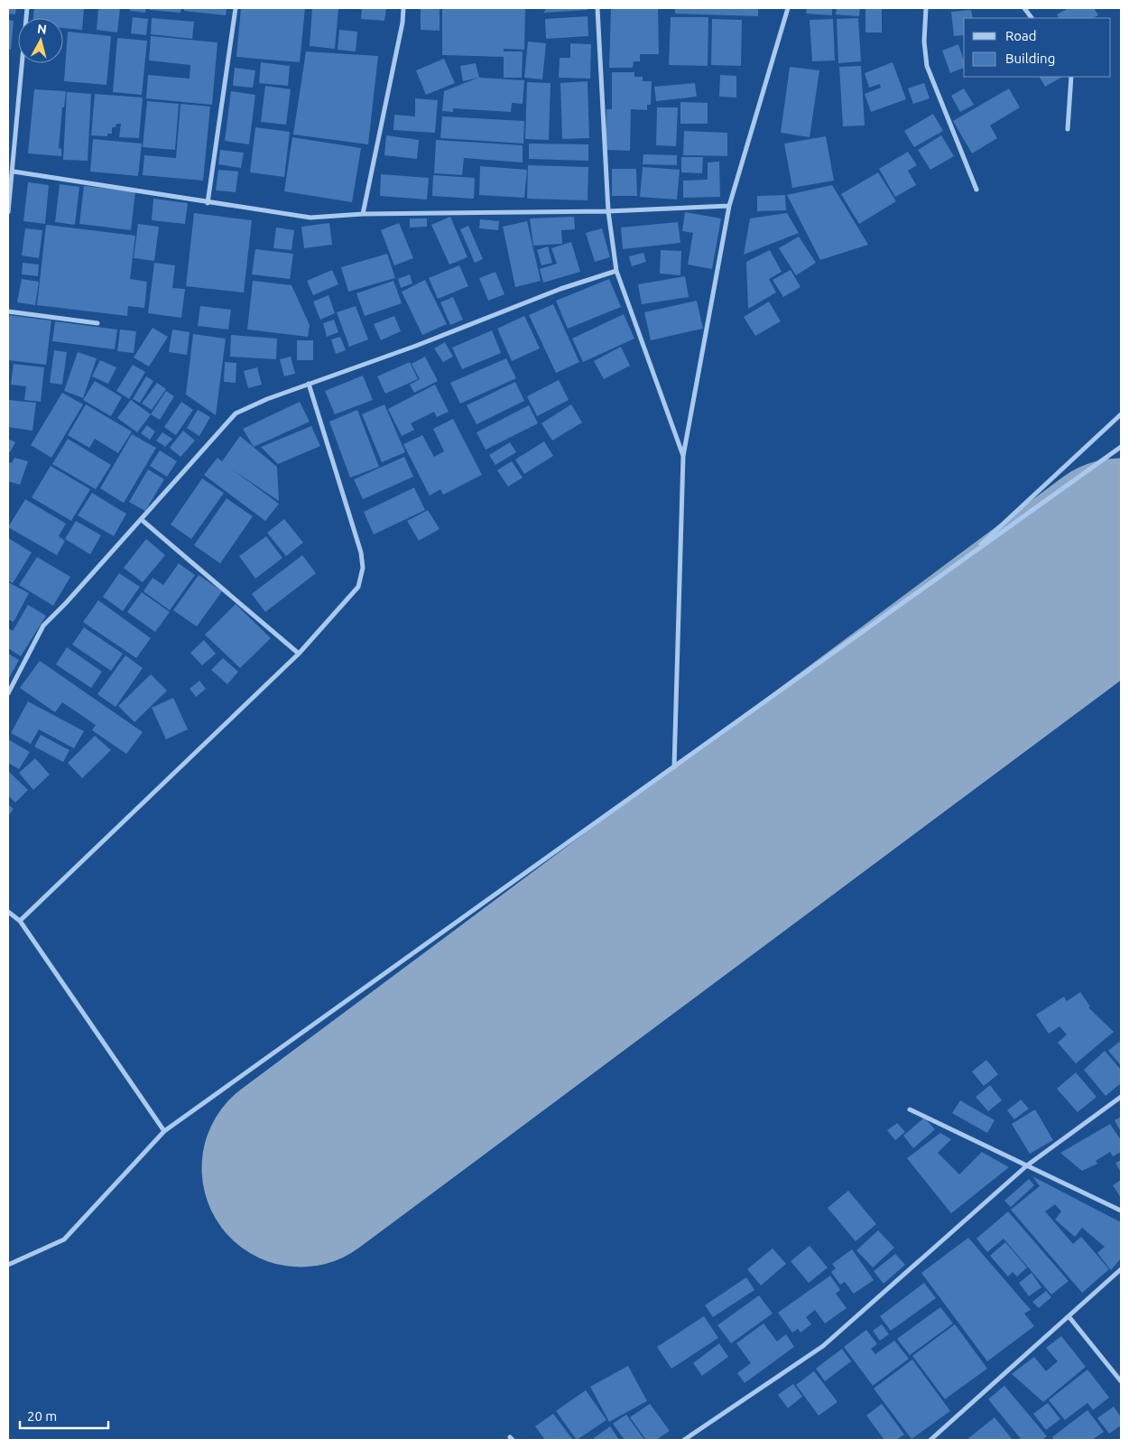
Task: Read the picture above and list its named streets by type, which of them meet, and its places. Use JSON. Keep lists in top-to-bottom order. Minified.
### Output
{"legend":["Road","Building"],"scale_bar":"20 m","north":"top"}
